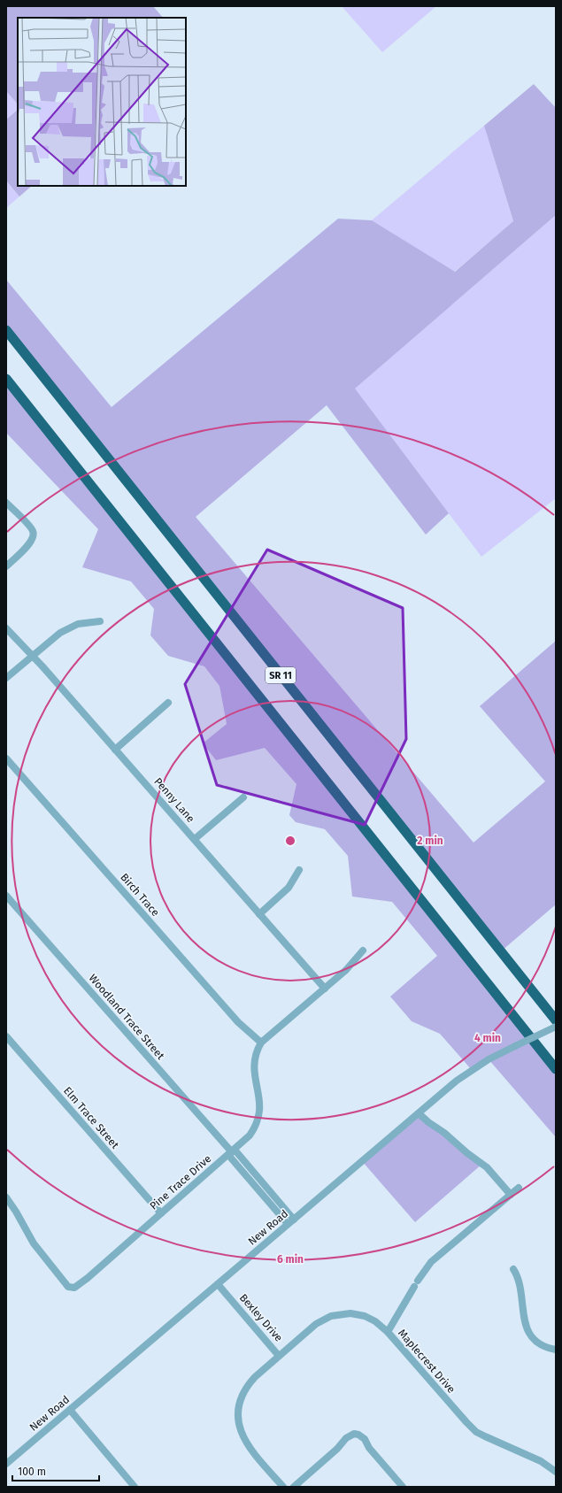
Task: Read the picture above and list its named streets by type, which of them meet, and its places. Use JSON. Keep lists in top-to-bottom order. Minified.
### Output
{"streets":{"highway":["SR 11"],"street":["Penny Lane","Birch Trace","Woodland Trace Street","Elm Trace Street","Pine Trace Drive","New Road","Bexley Drive","Maplecrest Drive"]},"crossings":[["Penny Lane","Pine Trace Drive"],["Birch Trace","Pine Trace Drive"],["Woodland Trace Street","Pine Trace Drive"],["Woodland Trace Street","New Road"],["Elm Trace Street","Pine Trace Drive"],["New Road","Bexley Drive"],["Bexley Drive","Maplecrest Drive"]],"scale_bar":"100 m","rings":["2 min","4 min","6 min"]}
